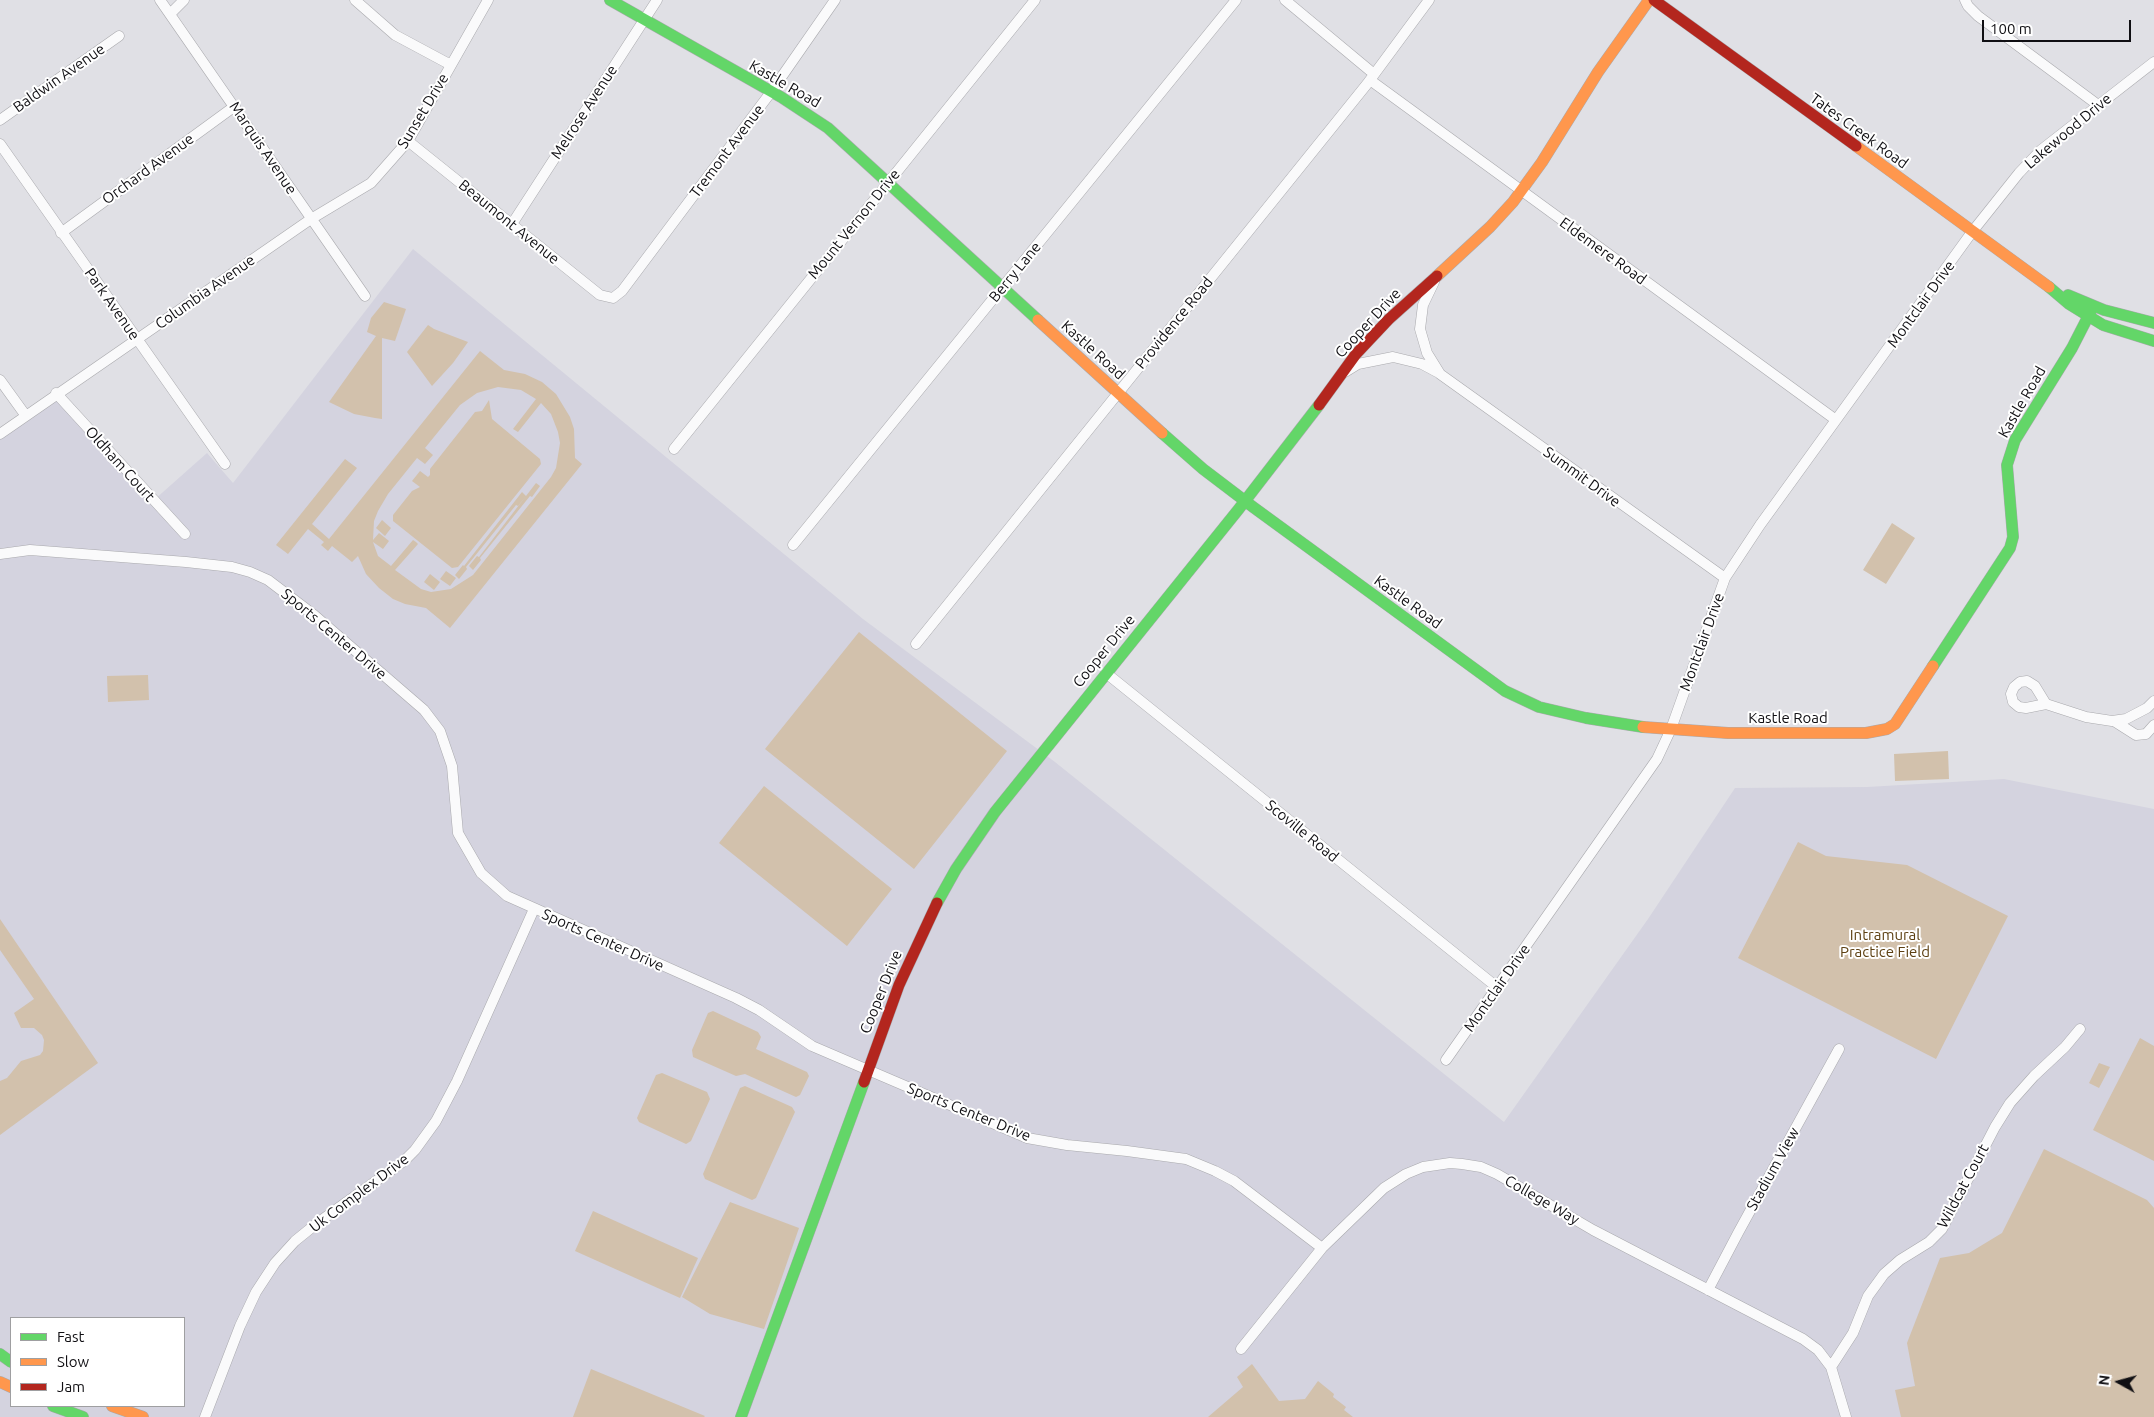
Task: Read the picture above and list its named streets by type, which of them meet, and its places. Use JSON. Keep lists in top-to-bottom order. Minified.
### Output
{"streets":{"main road":["Kastle Road","Tates Creek Road","Cooper Drive"],"street":["Baldwin Avenue","Sunset Drive","Melrose Avenue","Lakewood Drive","Marquis Avenue","Tremont Avenue","Orchard Avenue","Beaumont Avenue","Mount Vernon Drive","Eldemere Road","Berry Lane","Columbia Avenue","Park Avenue","Montclair Drive","Providence Road","Oldham Court","Summit Drive","Sports Center Drive","Scoville Road","Stadium View","Wildcat Court","Uk Complex Drive","College Way"]},"crossings":[["Kastle Road","Melrose Avenue"],["Kastle Road","Tates Creek Road"],["Kastle Road","Tremont Avenue"],["Kastle Road","Mount Vernon Drive"],["Kastle Road","Berry Lane"],["Kastle Road","Montclair Drive"],["Kastle Road","Providence Road"],["Kastle Road","Cooper Drive"],["Sunset Drive","Marquis Avenue"],["Sunset Drive","Beaumont Avenue"],["Sunset Drive","Columbia Avenue"],["Melrose Avenue","Beaumont Avenue"],["Tates Creek Road","Lakewood Drive"],["Tates Creek Road","Montclair Drive"],["Lakewood Drive","Montclair Drive"],["Marquis Avenue","Orchard Avenue"],["Marquis Avenue","Columbia Avenue"],["Tremont Avenue","Beaumont Avenue"],["Orchard Avenue","Park Avenue"],["Eldemere Road","Montclair Drive"],["Eldemere Road","Providence Road"],["Eldemere Road","Cooper Drive"],["Columbia Avenue","Park Avenue"],["Columbia Avenue","Oldham Court"],["Montclair Drive","Summit Drive"],["Montclair Drive","Scoville Road"],["Cooper Drive","Summit Drive"],["Cooper Drive","Sports Center Drive"],["Cooper Drive","Scoville Road"],["Sports Center Drive","Uk Complex Drive"],["Sports Center Drive","College Way"],["Stadium View","College Way"],["Wildcat Court","College Way"]],"parks":["Intramural Practice Field"],"legend":["Fast","Slow","Jam"],"scale_bar":"100 m","north":"left"}
